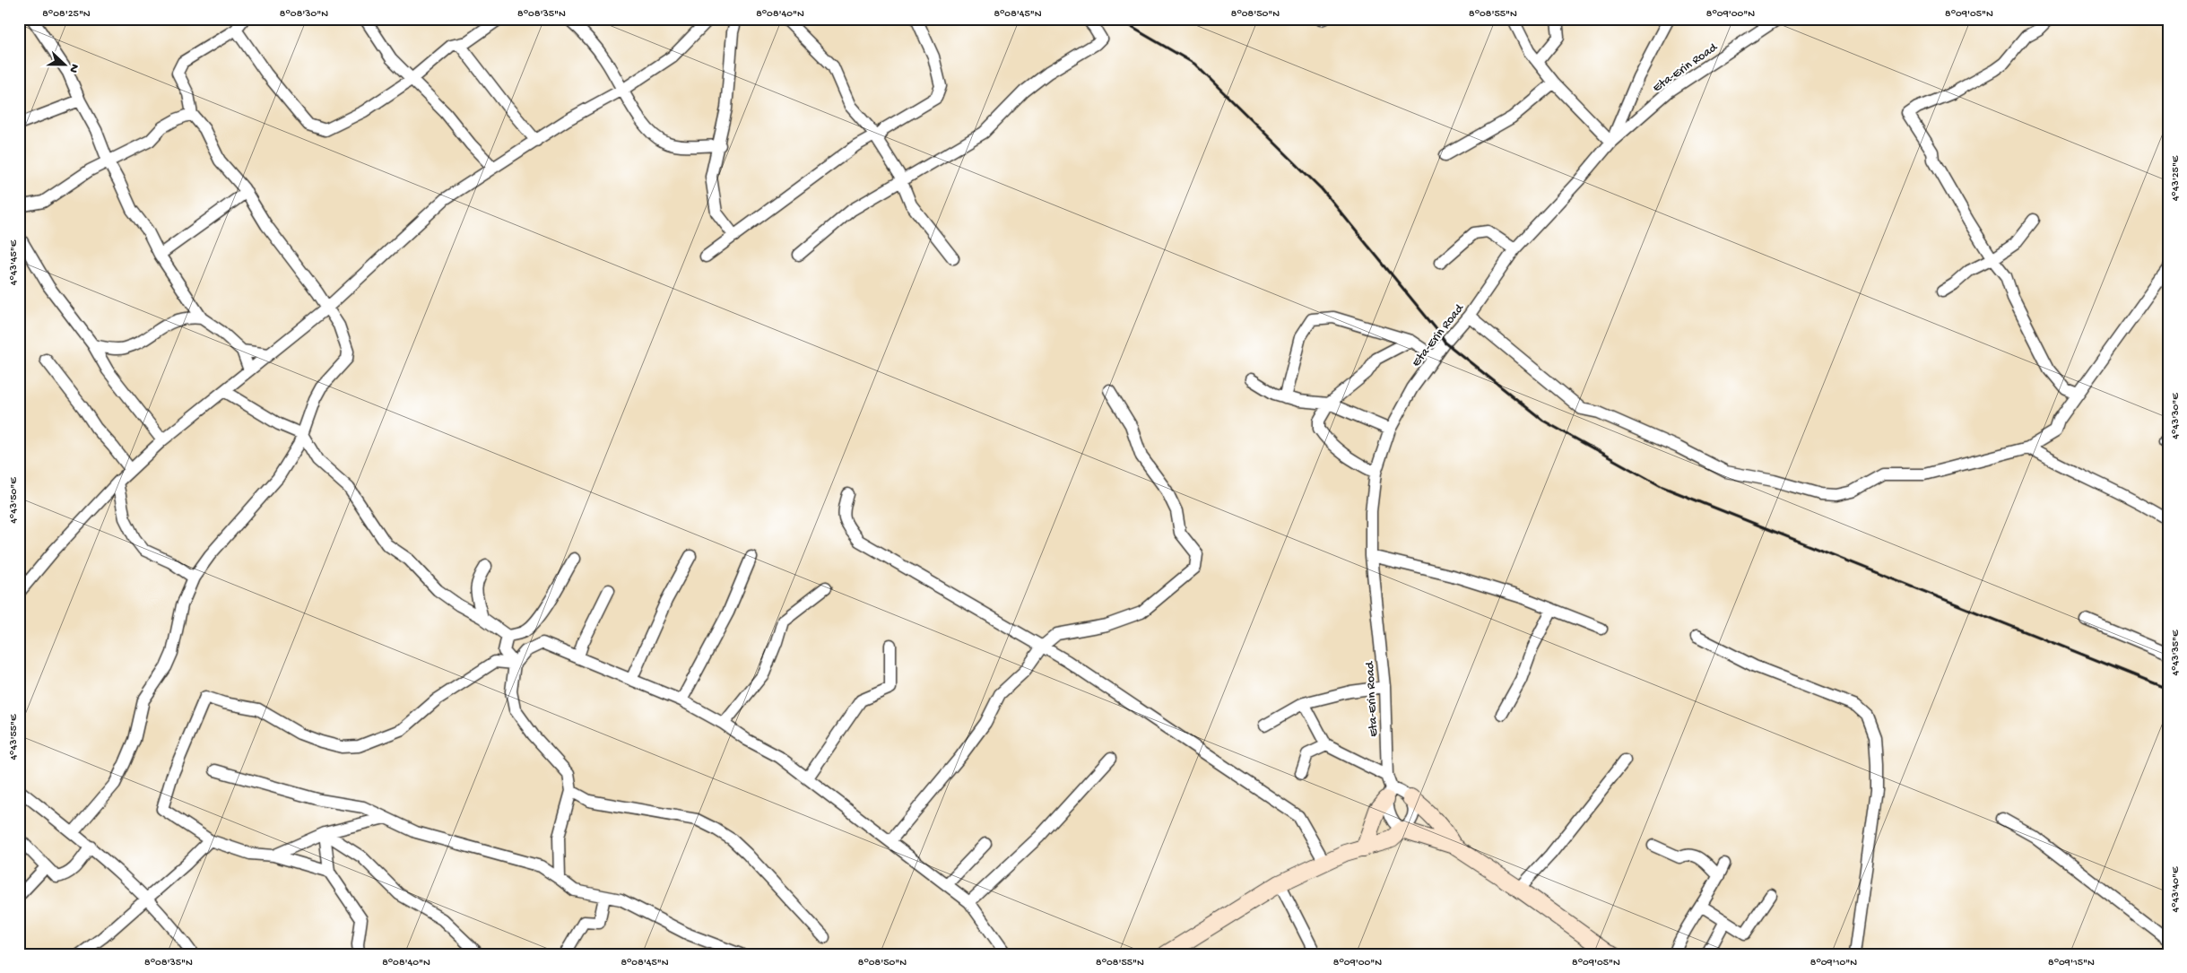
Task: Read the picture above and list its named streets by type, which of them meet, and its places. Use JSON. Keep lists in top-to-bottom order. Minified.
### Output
{"streets":{"street":["Eta-Erin Road"]},"north":"right","coordinates":["8°08'25\"N","8°08'30\"N","8°08'35\"N","8°08'40\"N","8°08'45\"N","8°08'50\"N","8°08'55\"N","8°09'00\"N","8°09'05\"N","4°43'25\"E","4°43'45\"E","4°43'30\"E","4°43'50\"E","4°43'35\"E","4°43'55\"E","4°43'40\"E","8°09'10\"N","8°09'15\"N"]}
